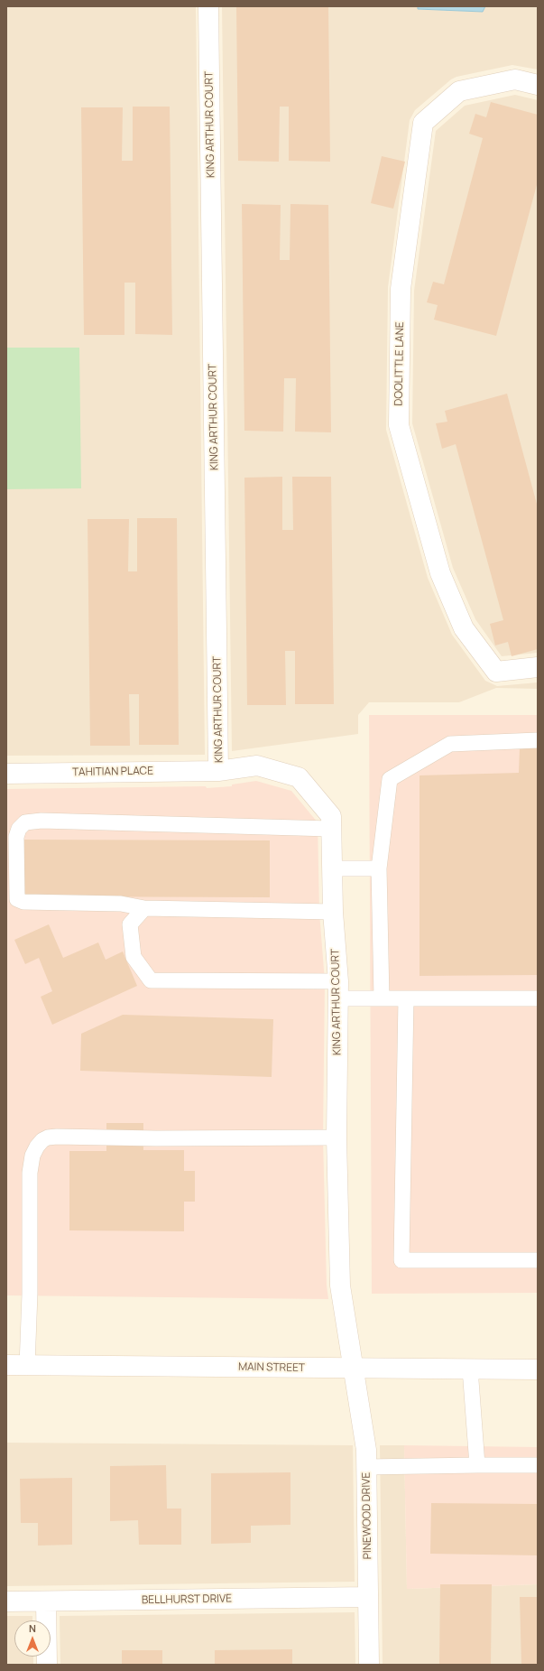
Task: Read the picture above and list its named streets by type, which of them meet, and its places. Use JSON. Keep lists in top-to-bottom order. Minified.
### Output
{"streets":{"street":["KING ARTHUR COURT","DOOLITTLE LANE","TAHITIAN PLACE","MAIN STREET","PINEWOOD DRIVE","BELLHURST DRIVE"]},"crossings":[["KING ARTHUR COURT","TAHITIAN PLACE"],["KING ARTHUR COURT","MAIN STREET"],["KING ARTHUR COURT","PINEWOOD DRIVE"],["MAIN STREET","PINEWOOD DRIVE"],["PINEWOOD DRIVE","BELLHURST DRIVE"]],"north":"top"}
